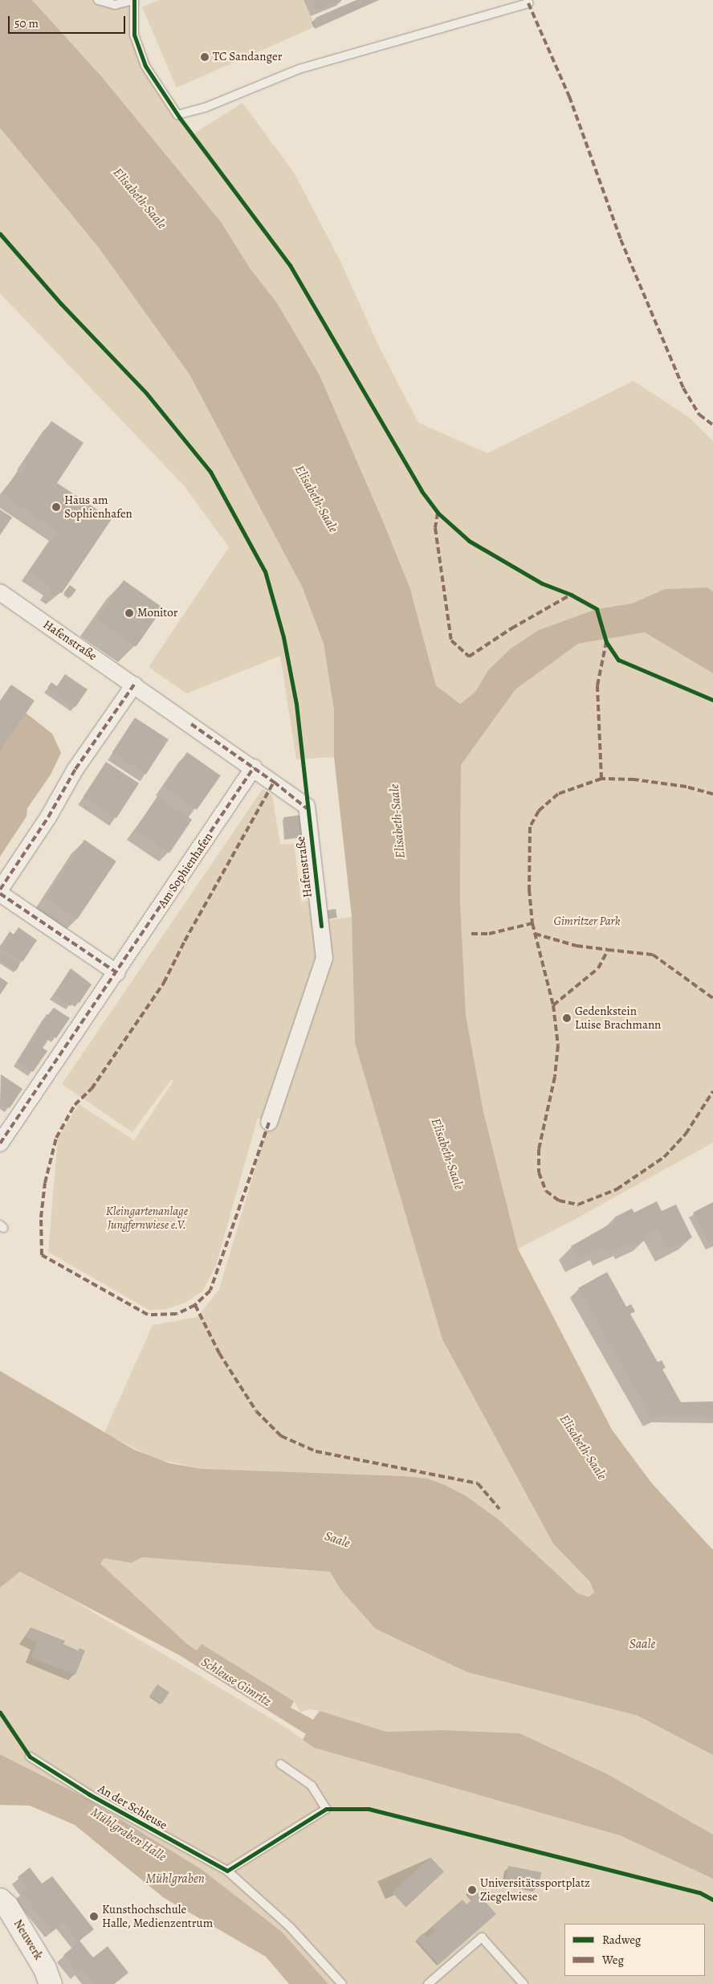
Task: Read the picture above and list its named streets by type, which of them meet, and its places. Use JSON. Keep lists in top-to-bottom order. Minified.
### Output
{"streets":{"street":["Hafenstraße","Am Sophienhafen","Neuwerk"],"lane":["An der Schleuse"]},"crossings":[["Hafenstraße","Am Sophienhafen"]],"water":["Elisabeth-Saale","Saale","Schleuse Gimritz","Mühlgraben Halle","Mühlgraben"],"parks":["Gimritzer Park","Kleingartenanlage Jungfernwiese e.V."],"places":["TC Sandanger","Haus am Sophienhafen","Monitor","Gedenkstein Luise Brachmann","Universitätssportplatz Ziegelwiese","Kunsthochschule Halle, Medienzentrum"],"legend":["Radweg","Weg"],"scale_bar":"50 m"}
